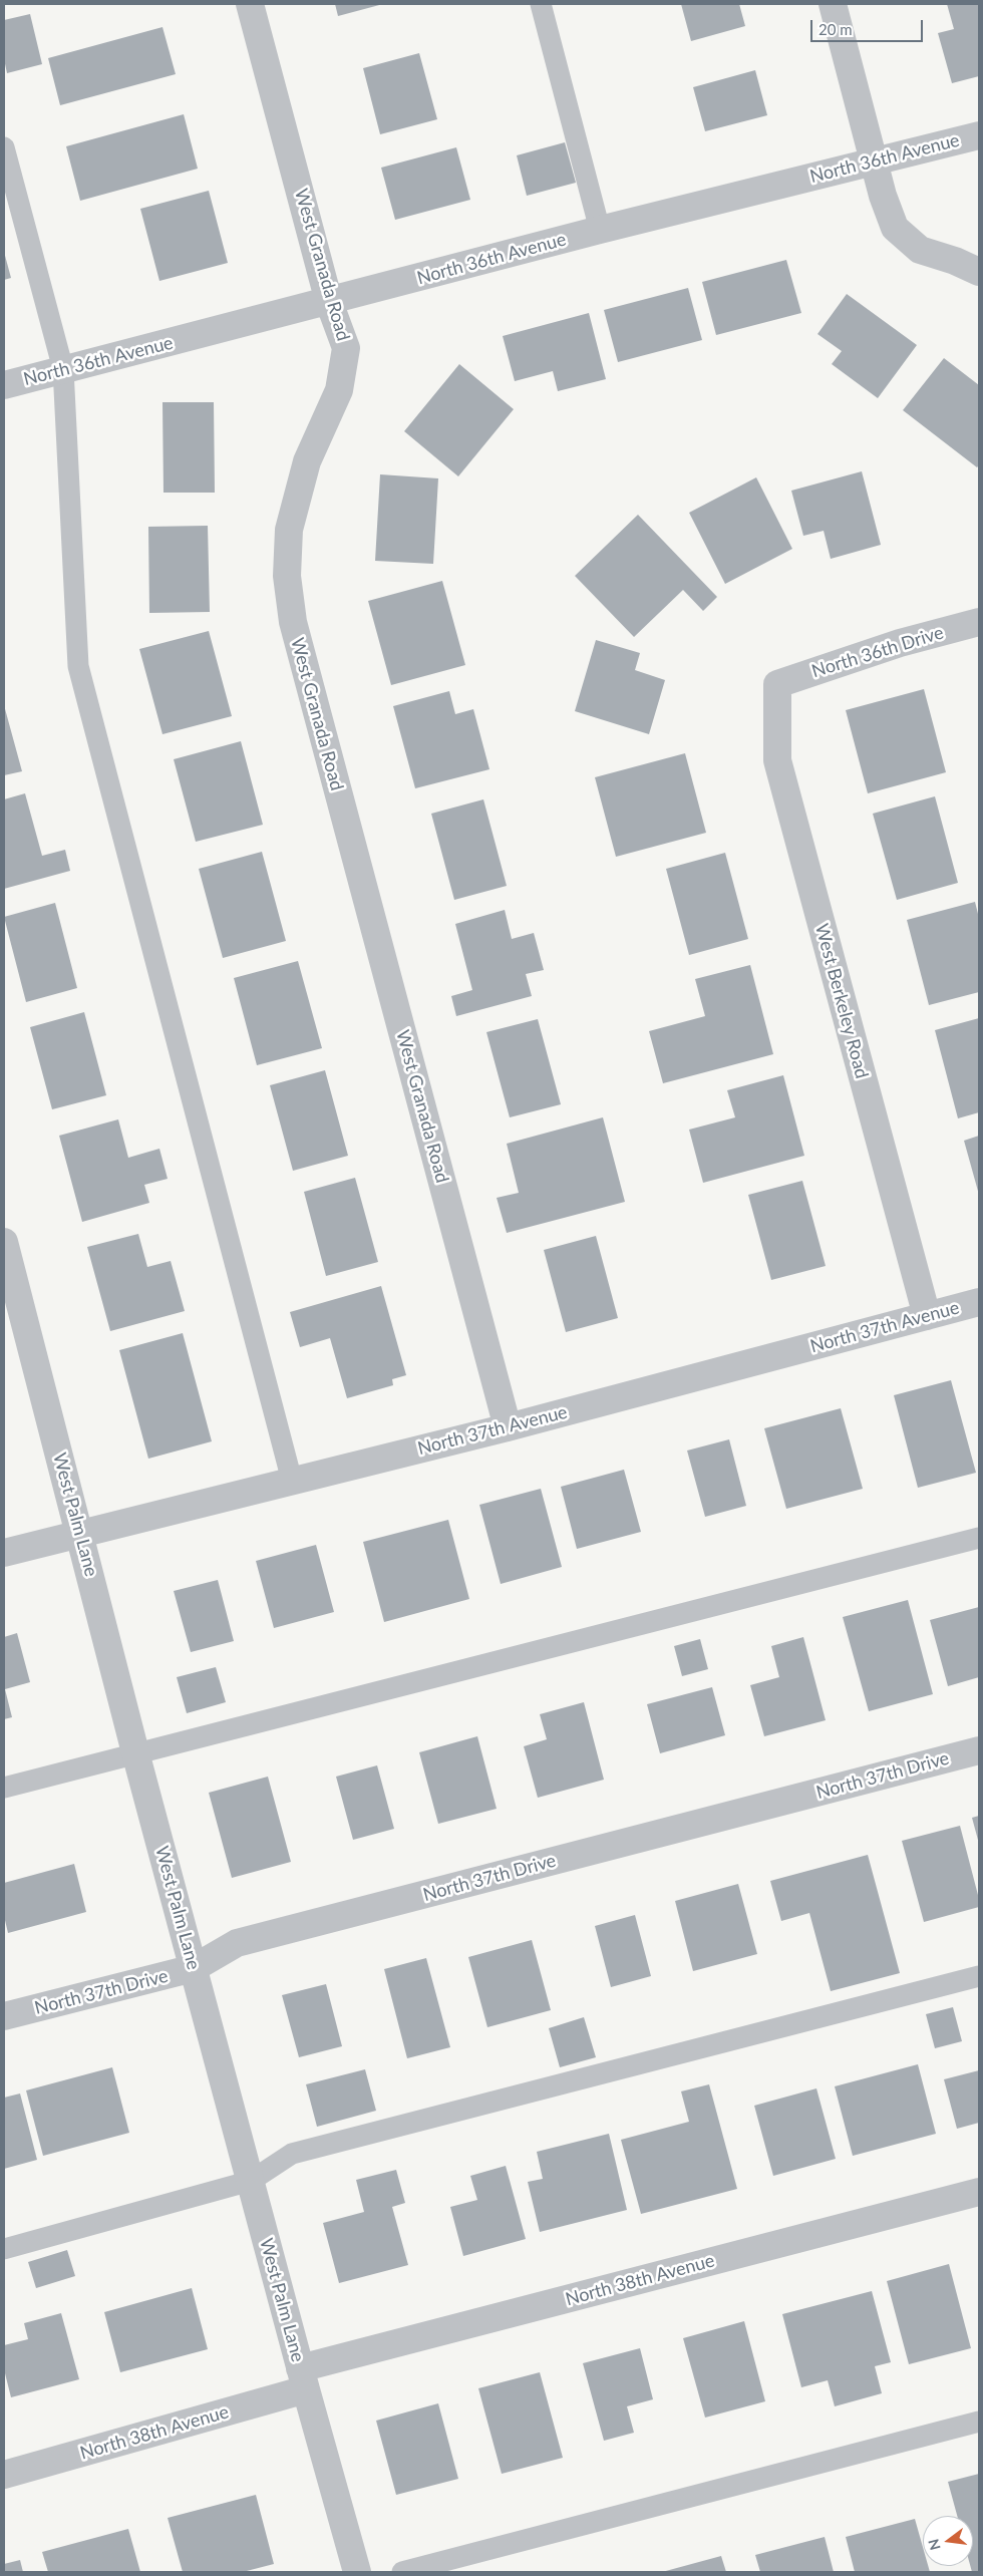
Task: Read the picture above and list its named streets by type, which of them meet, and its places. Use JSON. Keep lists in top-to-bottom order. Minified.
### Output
{"streets":{"street":["North 36th Avenue","West Granada Road","North 36th Drive","West Berkeley Road","North 37th Avenue","West Palm Lane","North 37th Drive","North 38th Avenue"]},"crossings":[["North 36th Avenue","West Granada Road"],["West Granada Road","North 37th Avenue"],["North 36th Drive","West Berkeley Road"],["West Berkeley Road","North 37th Avenue"],["North 37th Avenue","West Palm Lane"],["West Palm Lane","North 37th Drive"],["West Palm Lane","North 38th Avenue"]],"scale_bar":"20 m","north":"left"}
